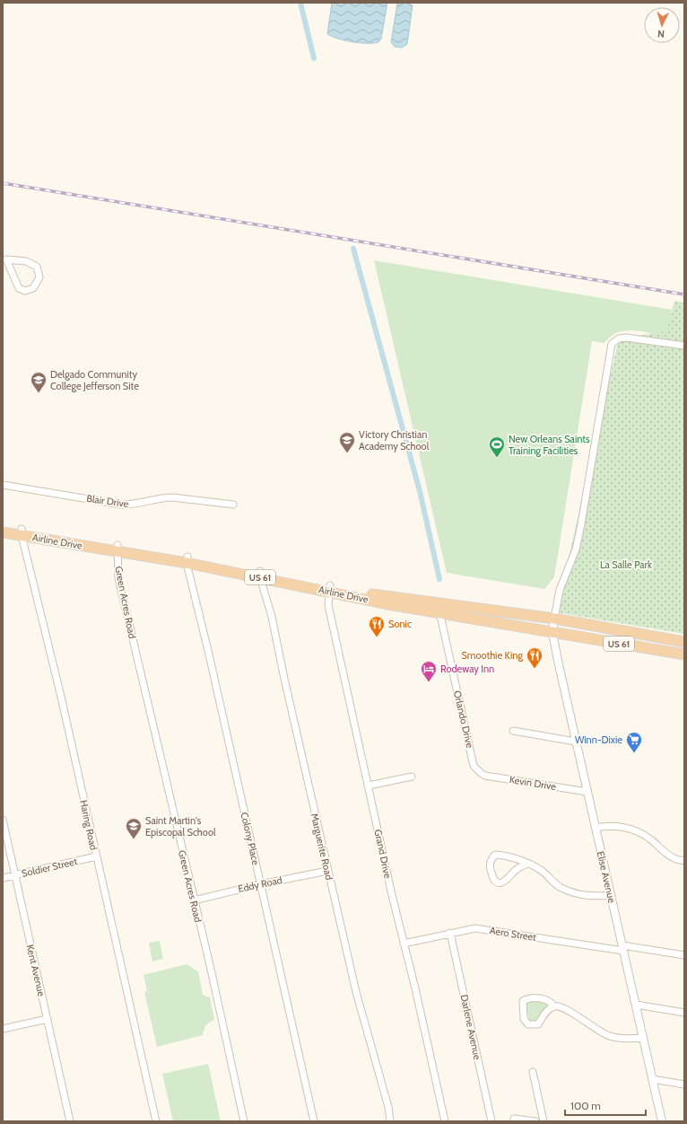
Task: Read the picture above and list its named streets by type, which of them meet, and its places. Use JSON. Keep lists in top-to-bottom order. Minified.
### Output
{"streets":{"highway":["Airline Drive","US 61"],"street":["Blair Drive","Green Acres Road","Orlando Drive","Kevin Drive","Haring Road","Colony Place","Marguerite Road","Grand Drive","Soldier Street","Elise Avenue","Eddy Road","Aero Street","Kent Avenue","Darlene Avenue"]},"crossings":[["Airline Drive","Green Acres Road"],["Airline Drive","Orlando Drive"],["Airline Drive","Haring Road"],["Airline Drive","Colony Place"],["Airline Drive","Marguerite Road"],["Airline Drive","Grand Drive"],["Airline Drive","Elise Avenue"],["Green Acres Road","Eddy Road"],["Orlando Drive","Kevin Drive"],["Kevin Drive","Elise Avenue"],["Haring Road","Soldier Street"],["Colony Place","Eddy Road"],["Marguerite Road","Eddy Road"],["Grand Drive","Aero Street"],["Soldier Street","Kent Avenue"],["Elise Avenue","Aero Street"],["Aero Street","Darlene Avenue"]],"parks":["La Salle Park"],"places":{"school or university":["Delgado Community College Jefferson Site","Victory Christian Academy School","Saint Martin's Episcopal School"],"sports":["New Orleans Saints Training Facilities"],"restaurant":["Sonic","Smoothie King"],"hotel":["Rodeway Inn"],"supermarket":["Winn-Dixie"]},"scale_bar":"100 m","north":"bottom"}
